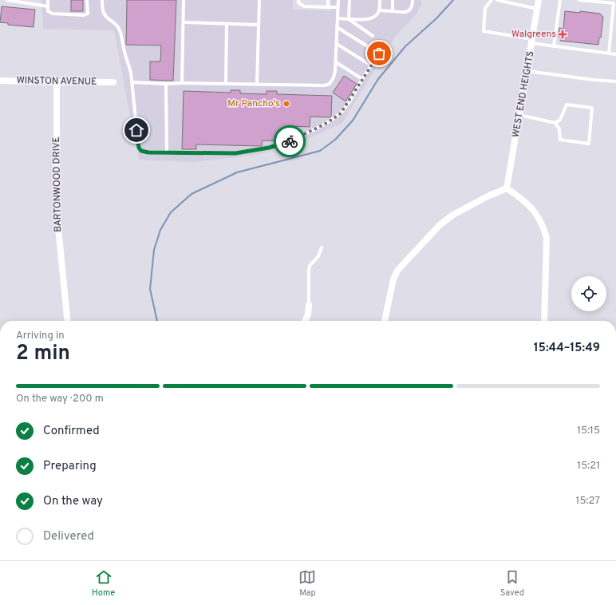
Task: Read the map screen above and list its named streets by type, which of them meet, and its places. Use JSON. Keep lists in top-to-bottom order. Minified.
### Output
{"streets":{"street":["WINSTON AVENUE","WEST END HEIGHTS","BARTONWOOD DRIVE"]},"crossings":[["WINSTON AVENUE","BARTONWOOD DRIVE"]],"places":{"health":["Walgreens"],"other":["Mr Pancho's"]},"page":{"heading":["2 min","Arriving in","15:44–15:49"],"bar":"On the way · 200 m","list":[["Confirmed","15:15"],["Preparing","15:21"],["On the way","15:27"],"Delivered"],"tabs":["Home","Map","Saved"]}}
